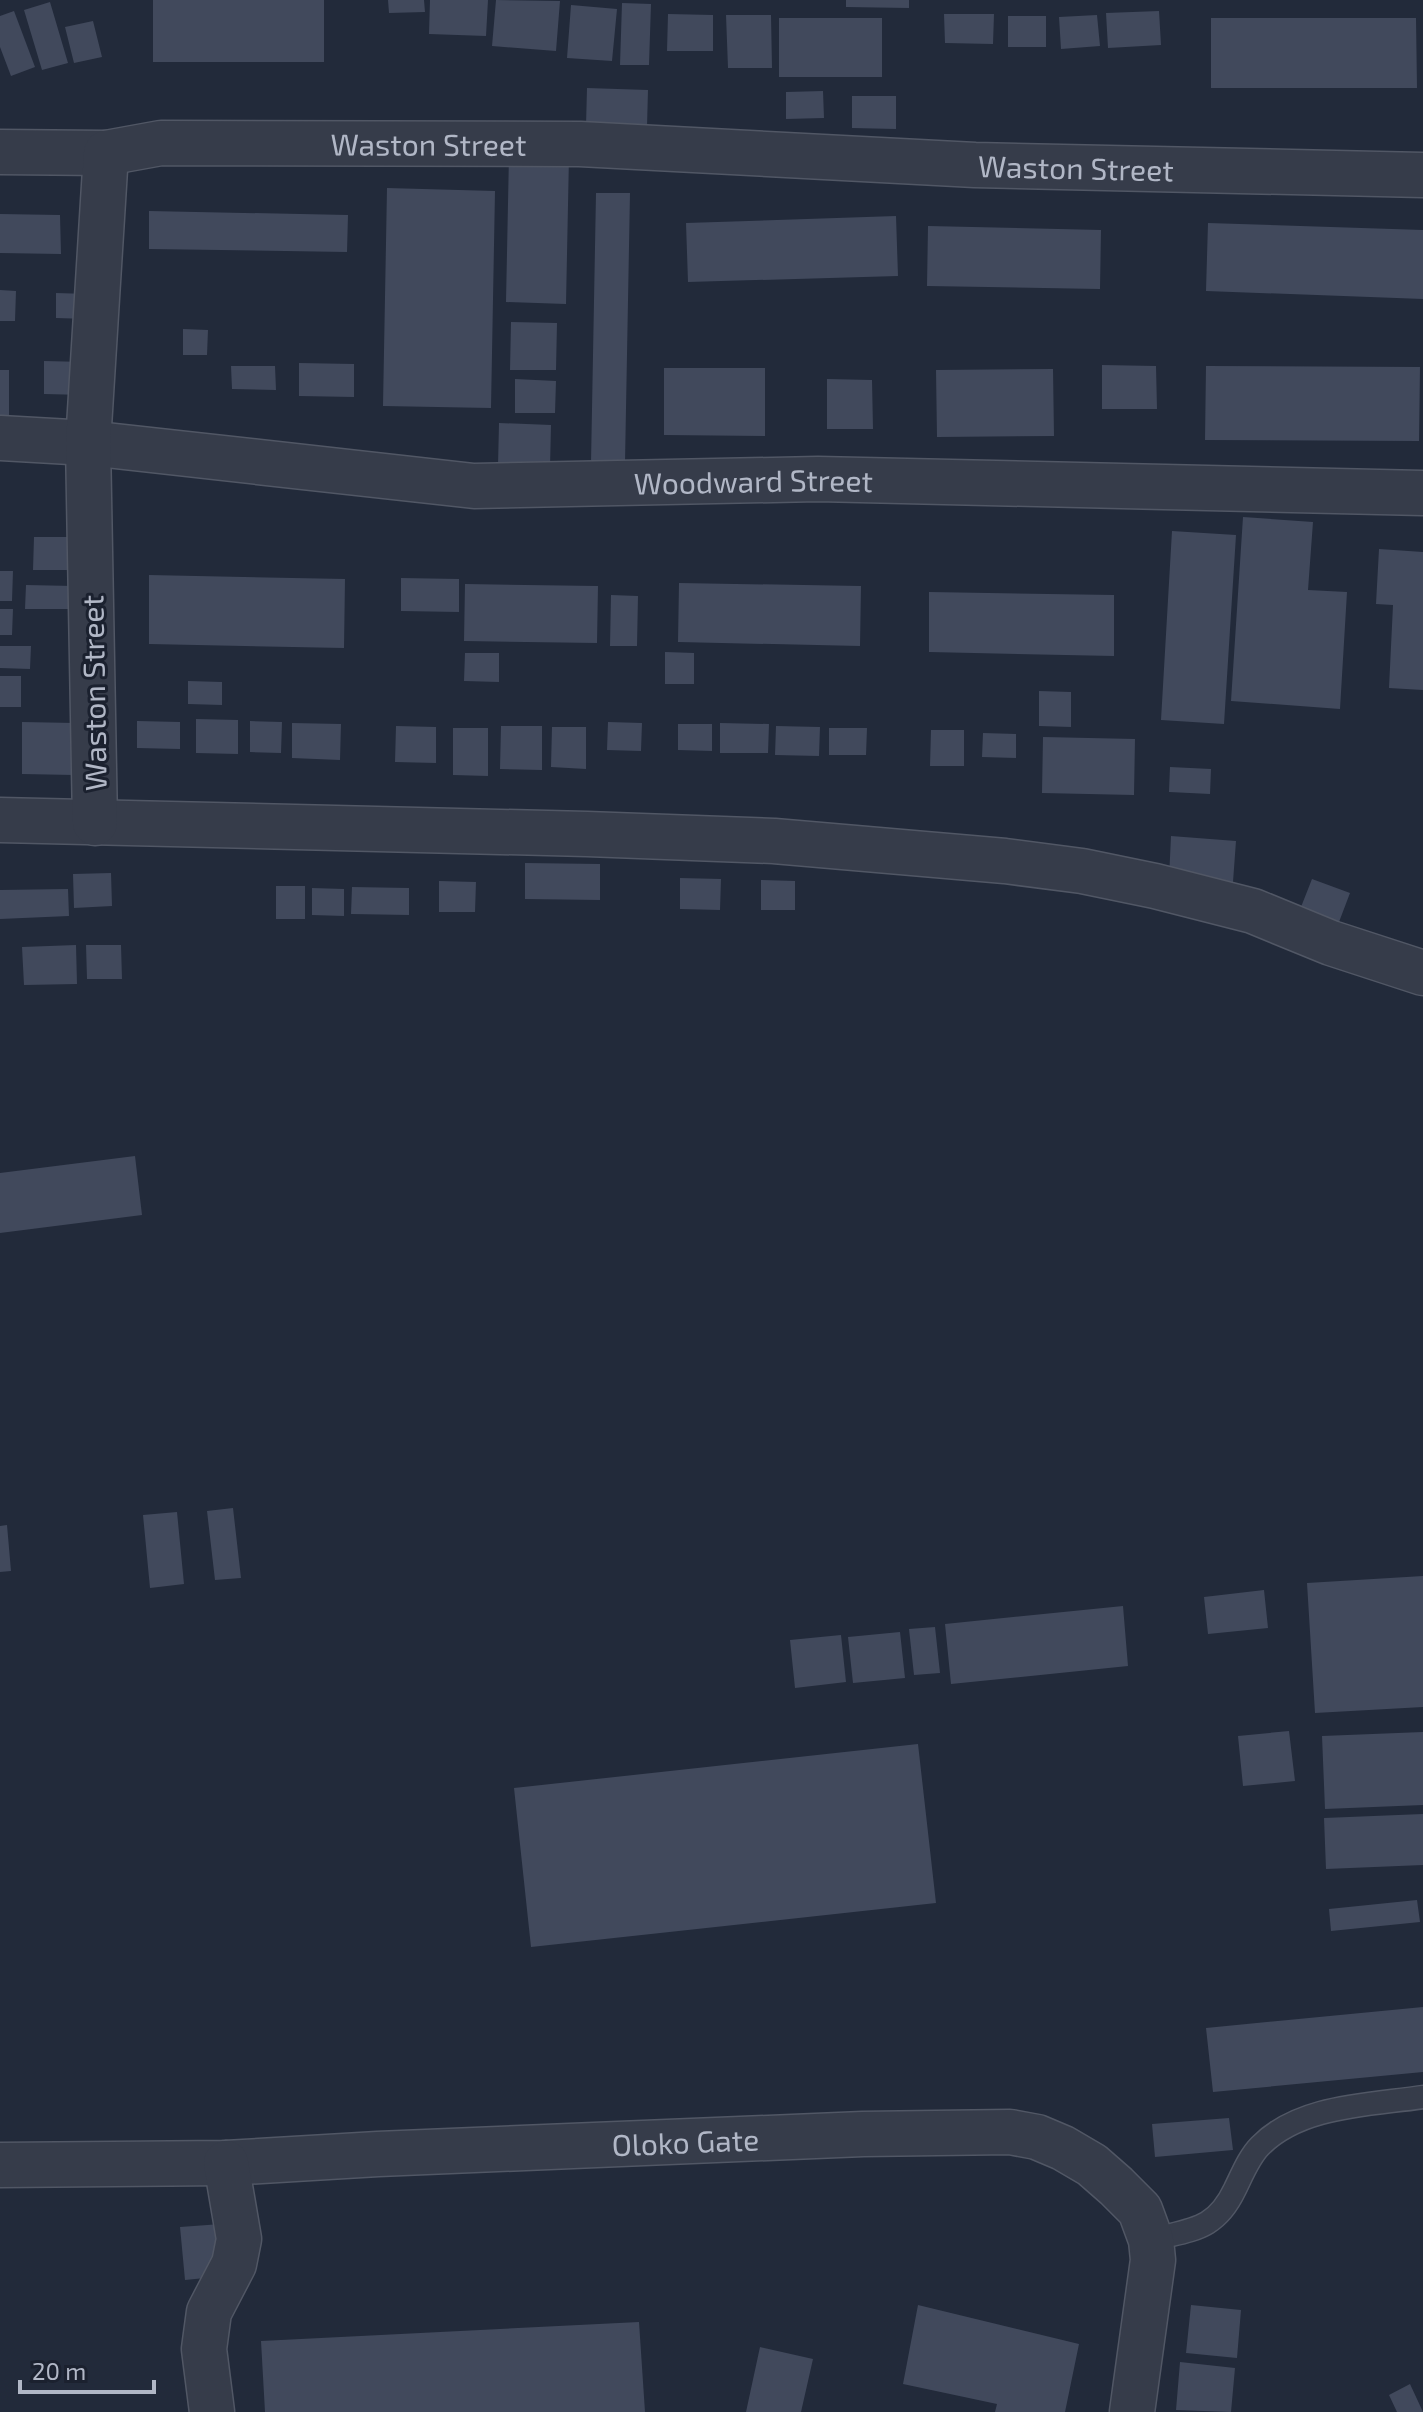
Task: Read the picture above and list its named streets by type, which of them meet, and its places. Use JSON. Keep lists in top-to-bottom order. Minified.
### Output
{"streets":{"street":["Waston Street","Woodward Street","Oloko Gate"]},"crossings":[["Waston Street","Woodward Street"]],"scale_bar":"20 m"}
